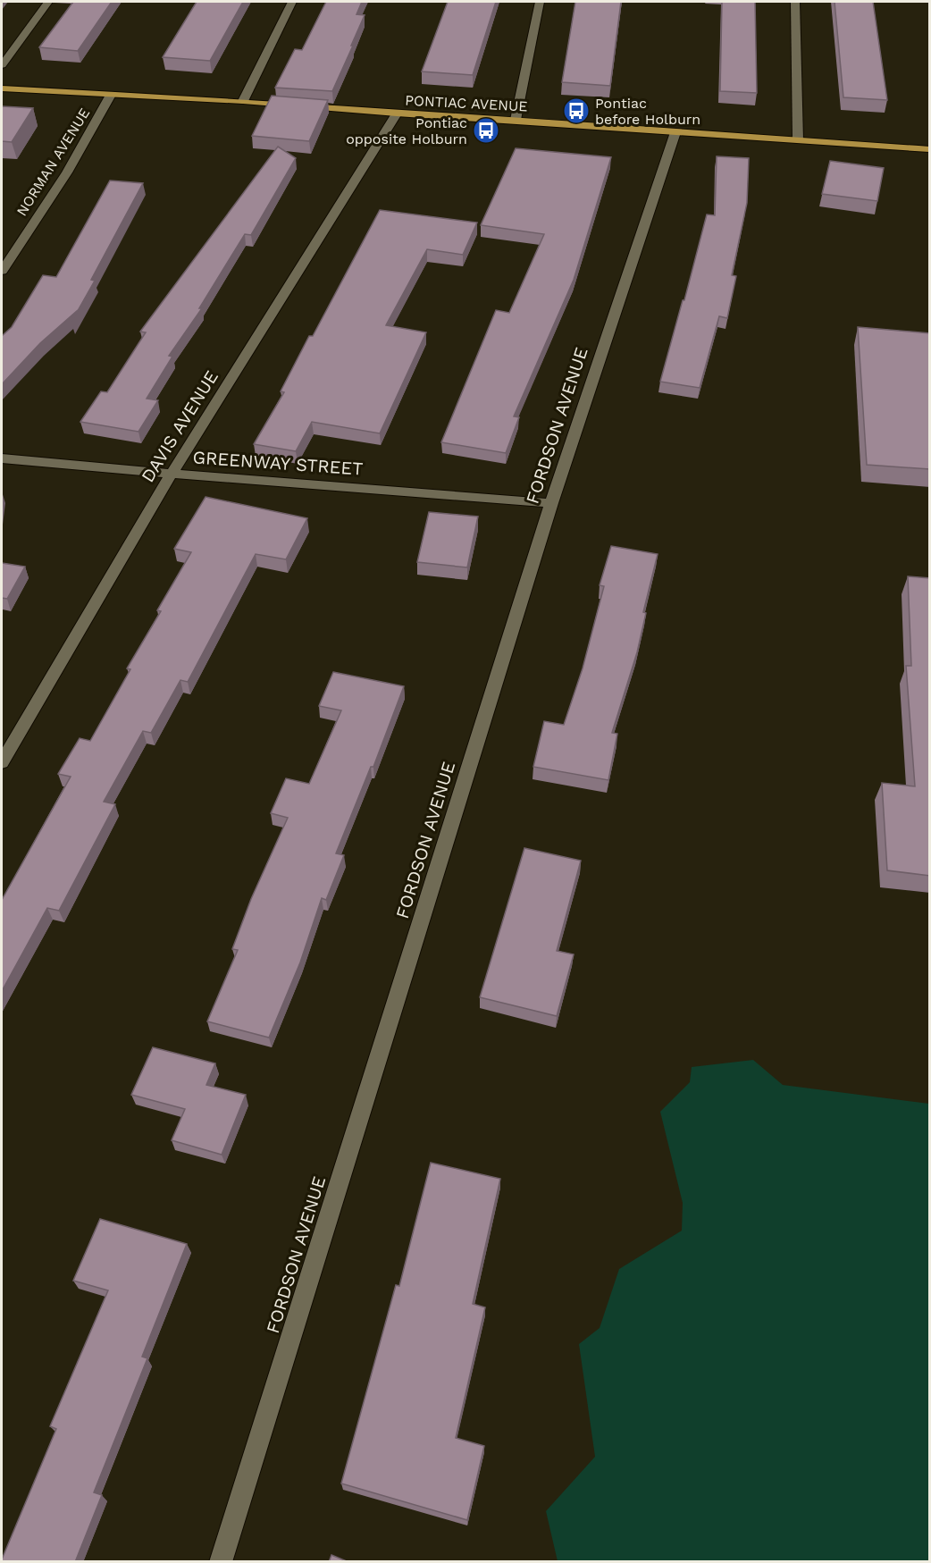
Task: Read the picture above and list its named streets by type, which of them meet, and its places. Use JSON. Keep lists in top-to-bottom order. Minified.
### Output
{"streets":{"main road":["PONTIAC AVENUE"],"street":["NORMAN AVENUE","FORDSON AVENUE","DAVIS AVENUE","GREENWAY STREET"]},"crossings":[["PONTIAC AVENUE","NORMAN AVENUE"],["PONTIAC AVENUE","FORDSON AVENUE"],["PONTIAC AVENUE","DAVIS AVENUE"],["FORDSON AVENUE","GREENWAY STREET"],["DAVIS AVENUE","GREENWAY STREET"]],"places":{"bus stop":["Pontiac before Holburn","Pontiac opposite Holburn"]}}
